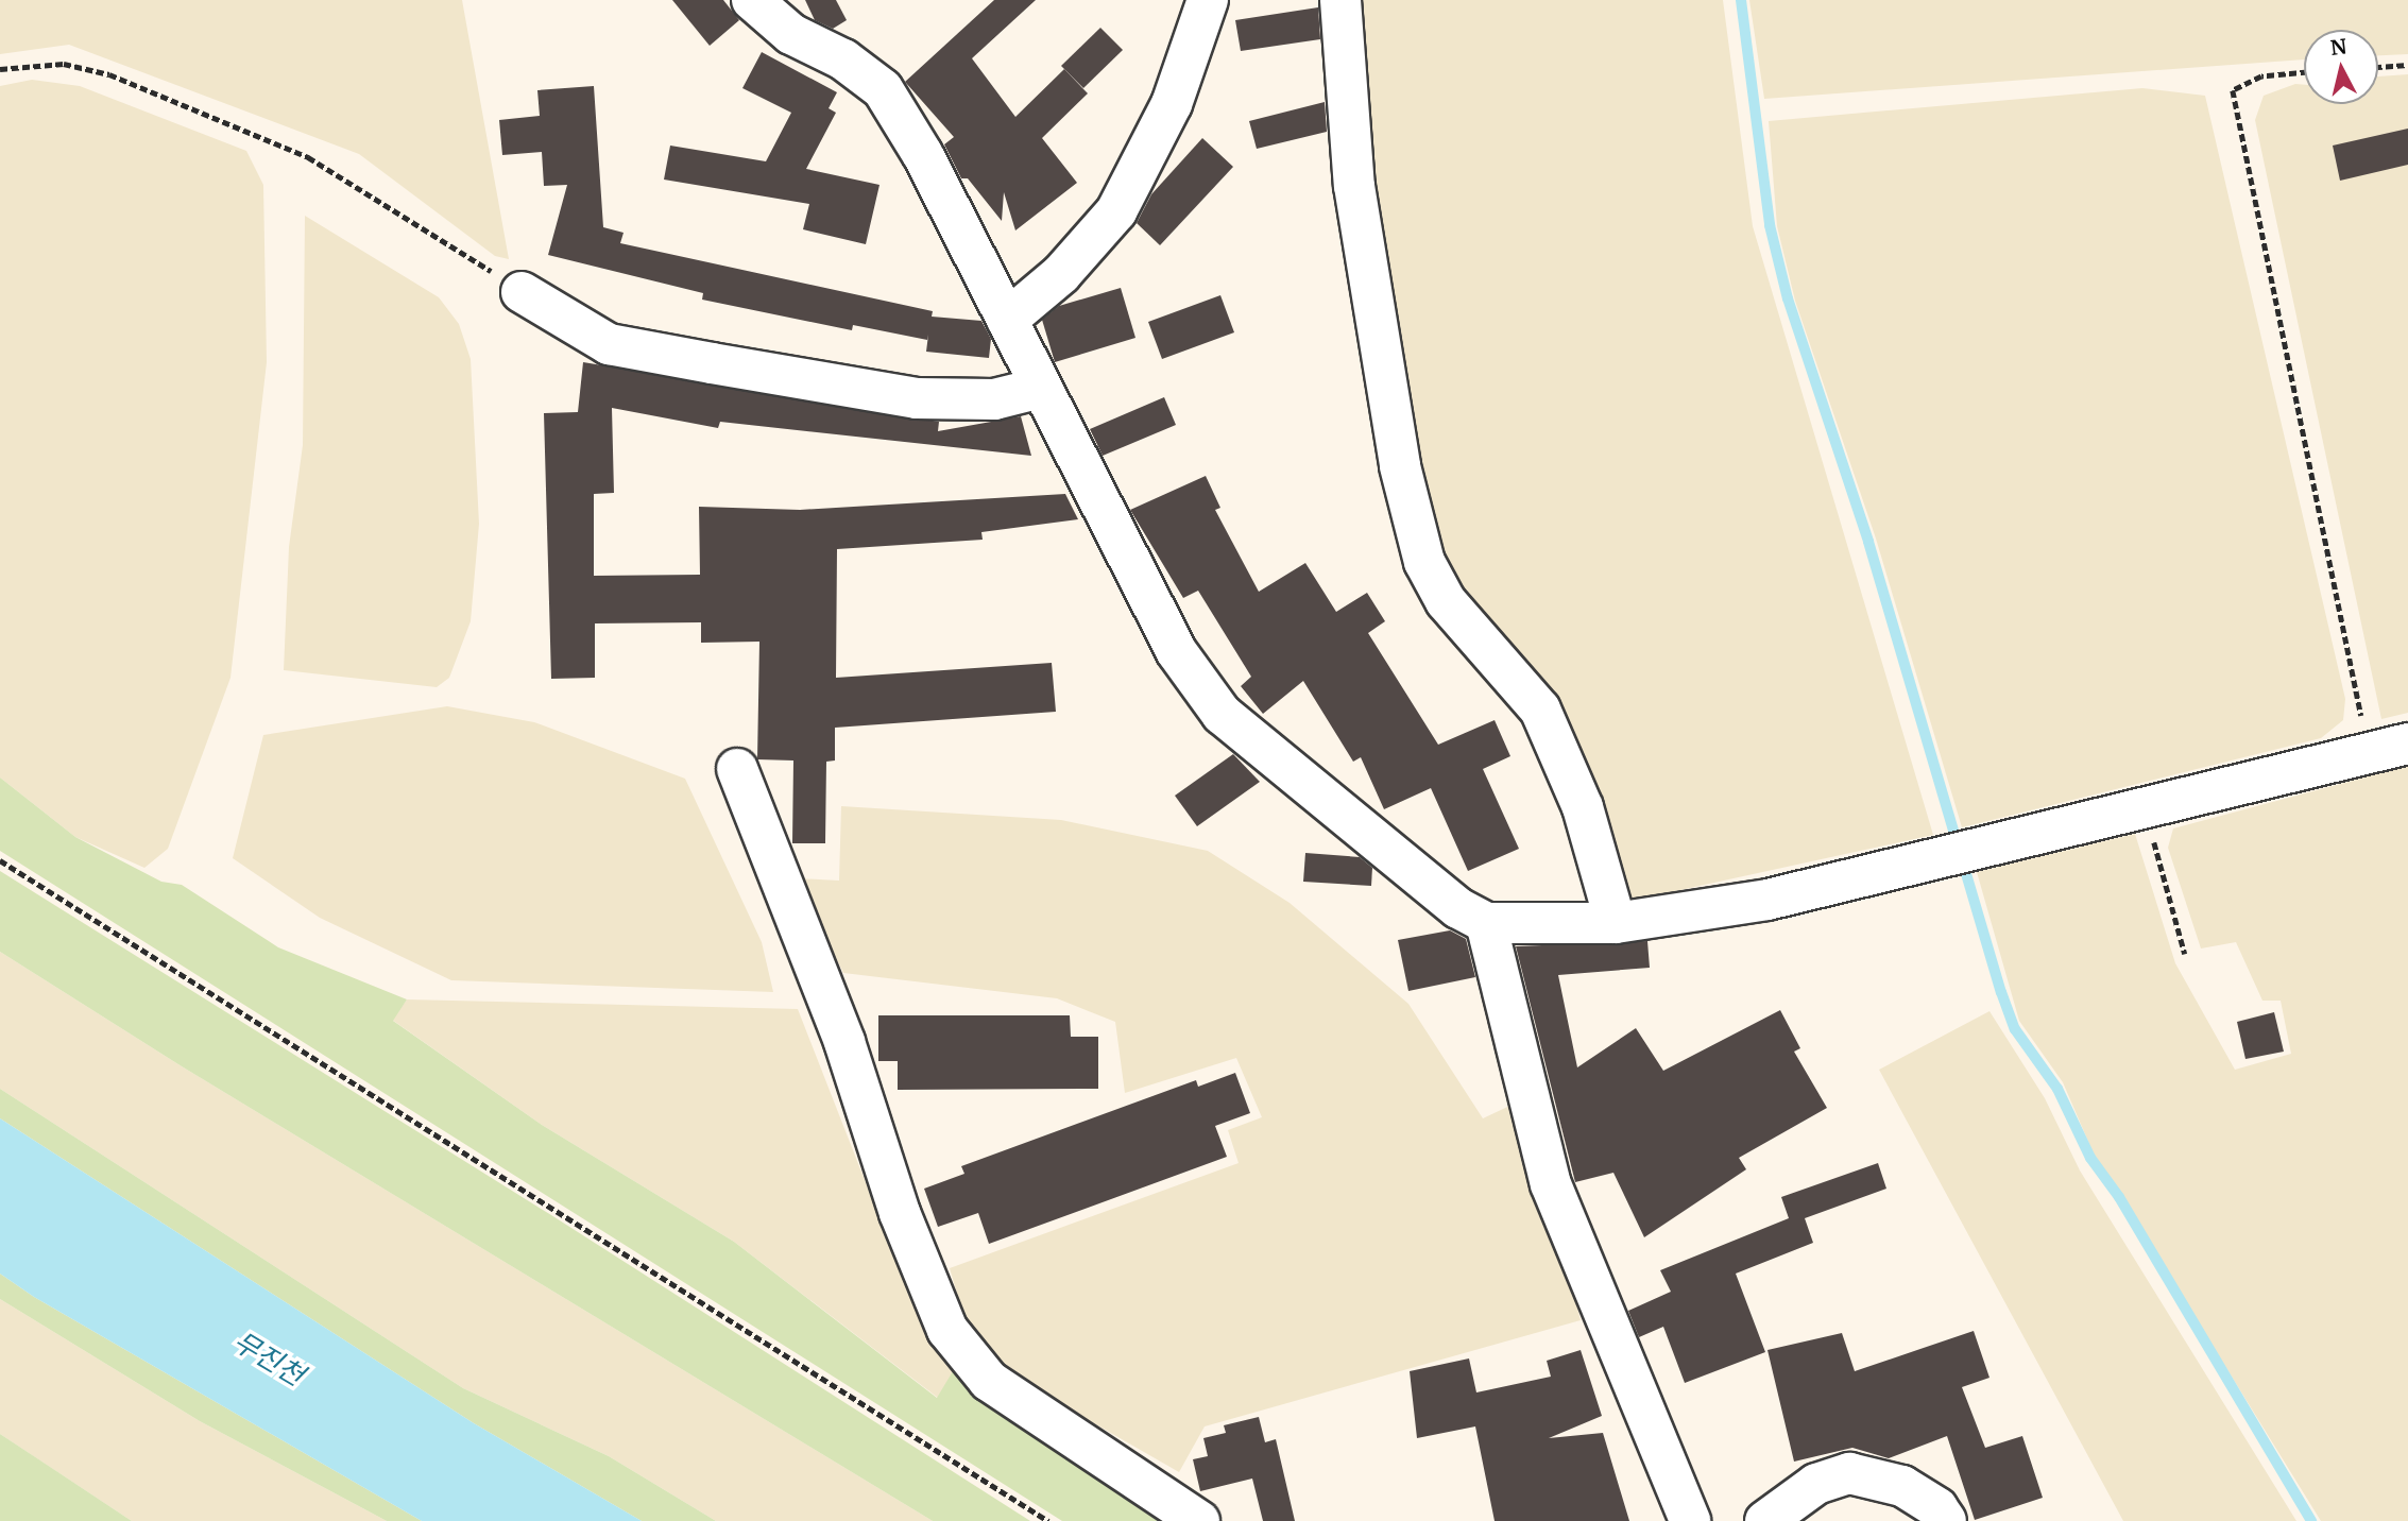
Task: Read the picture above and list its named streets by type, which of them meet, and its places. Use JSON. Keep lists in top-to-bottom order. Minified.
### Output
{"water":["무진천"],"north":"top"}
